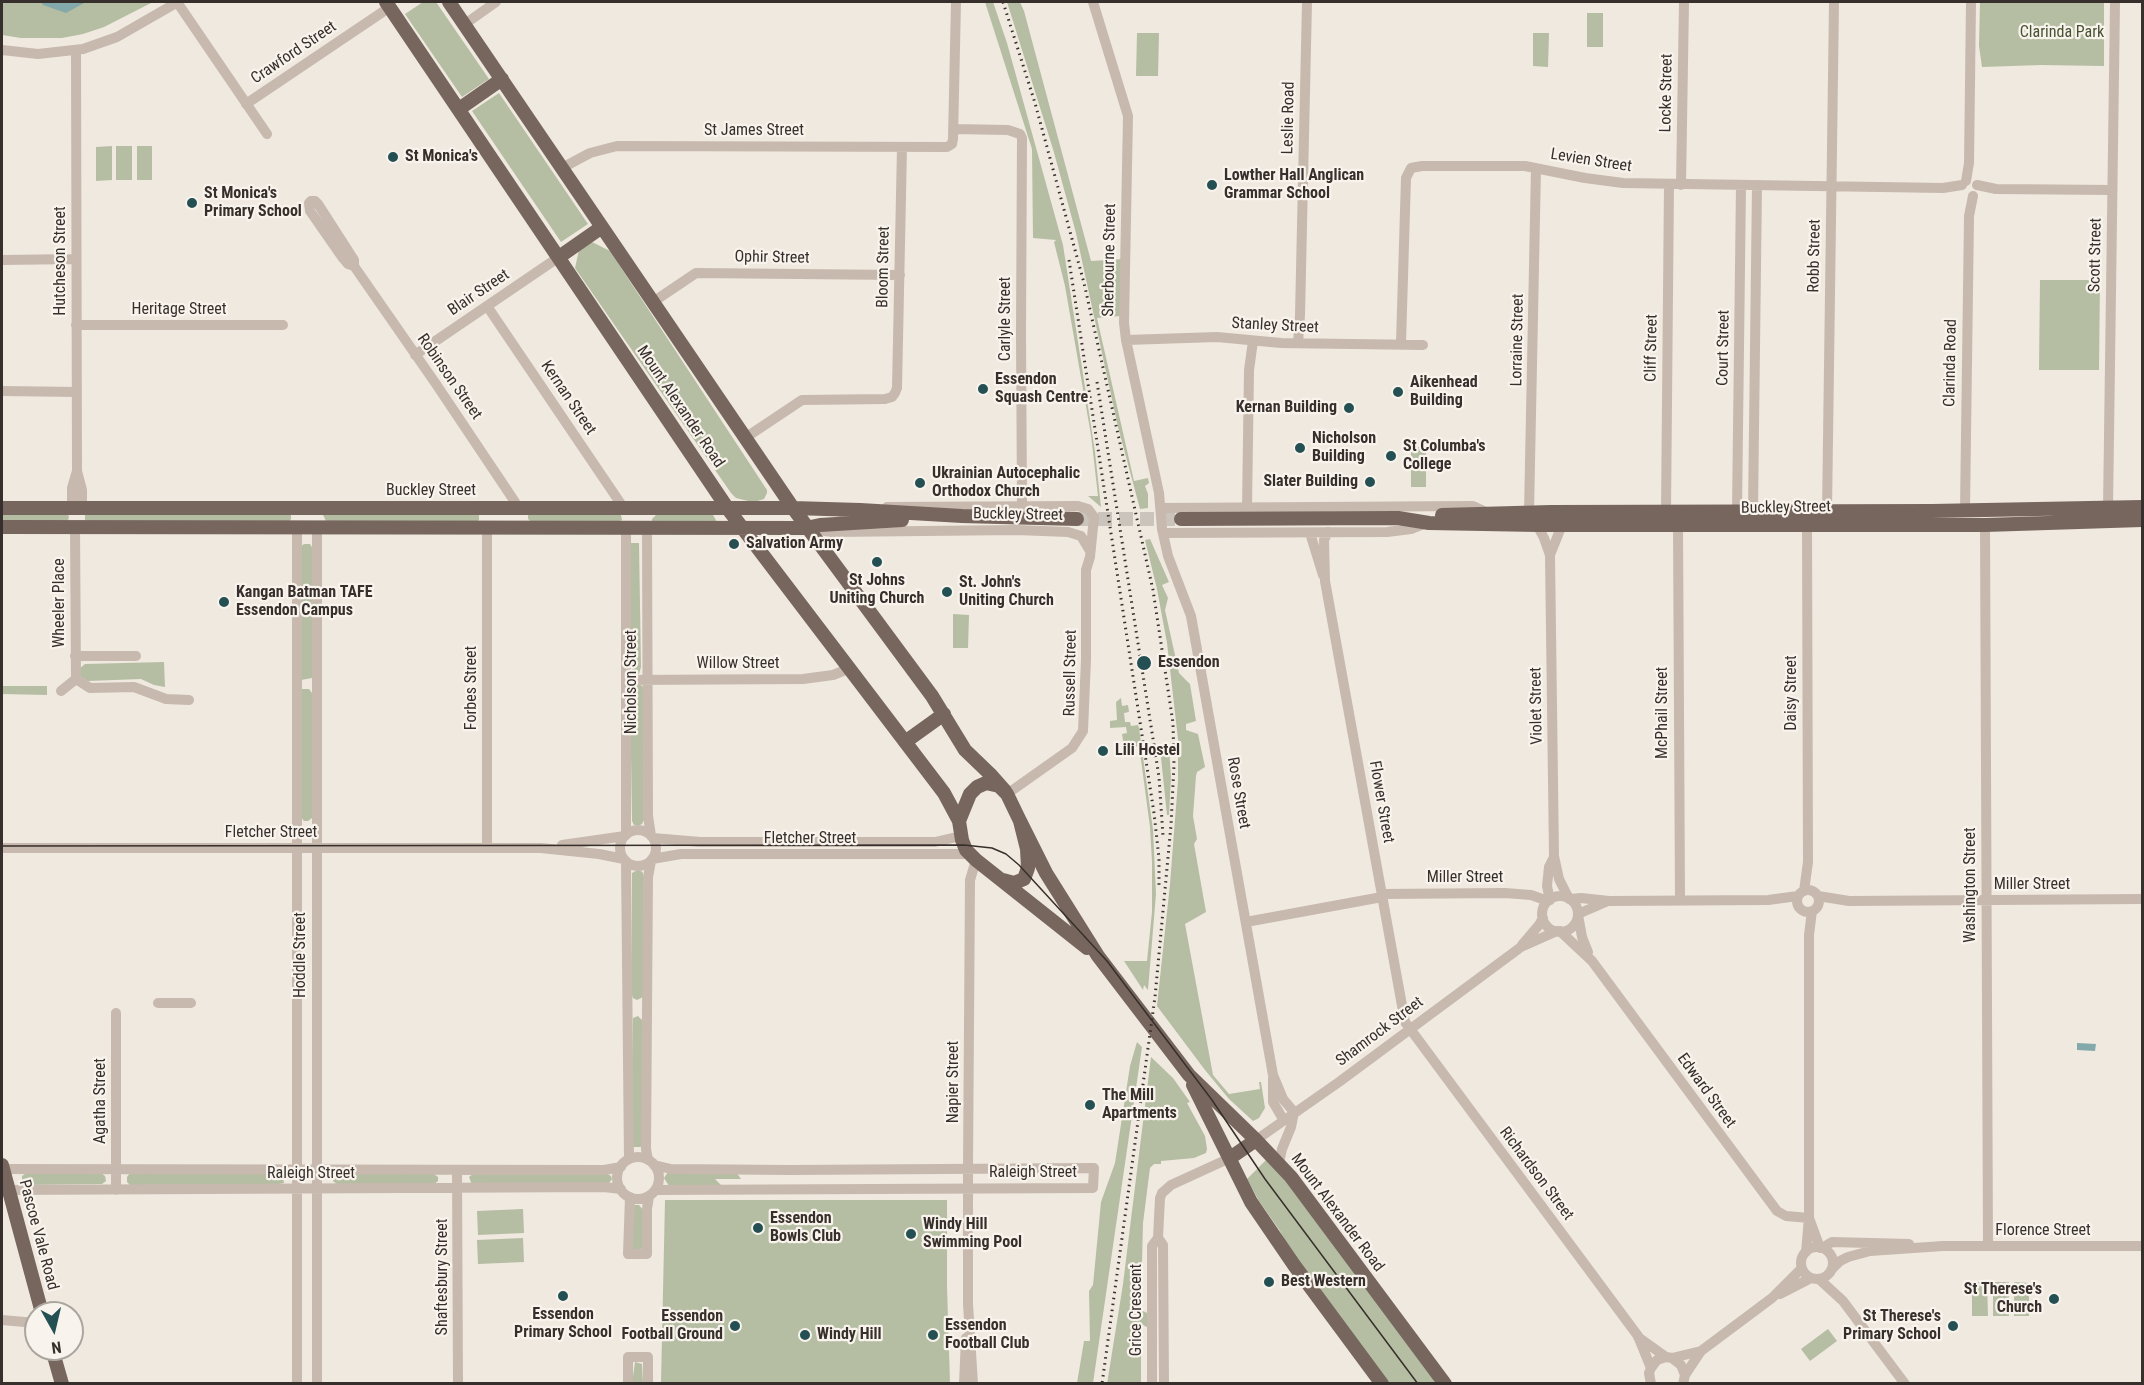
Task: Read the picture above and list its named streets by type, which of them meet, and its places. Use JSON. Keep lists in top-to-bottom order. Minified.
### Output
{"streets":{"main road":["Mount Alexander Road","Buckley Street","Pascoe Vale Road"],"street":["Crawford Street","Locke Street","Leslie Road","St James Street","Levien Street","Scott Street","Robb Street","Ophir Street","Sherbourne Street","Hutcheson Street","Bloom Street","Blair Street","Heritage Street","Carlyle Street","Stanley Street","Lorraine Street","Cliff Street","Court Street","Clarinda Road","Robinson Street","Kernan Street","Wheeler Place","Willow Street","Russell Street","Nicholson Street","Forbes Street","Daisy Street","Violet Street","McPhail Street","Rose Street","Flower Street","Fletcher Street","Miller Street","Washington Street","Hoddle Street","Shamrock Street","Napier Street","Edward Street","Agatha Street","Raleigh Street","Richardson Street","Florence Street","Shaftesbury Street","Grice Crescent"]},"crossings":[["Crawford Street","Mount Alexander Road"],["Locke Street","Levien Street"],["Locke Street","Cliff Street"],["Leslie Road","Stanley Street"],["St James Street","Bloom Street"],["St James Street","Carlyle Street"],["Levien Street","Scott Street"],["Levien Street","Robb Street"],["Levien Street","Stanley Street"],["Levien Street","Lorraine Street"],["Levien Street","Cliff Street"],["Levien Street","Court Street"],["Levien Street","Clarinda Road"],["Scott Street","Buckley Street"],["Robb Street","Buckley Street"],["Ophir Street","Bloom Street"],["Sherbourne Street","Stanley Street"],["Sherbourne Street","Buckley Street"],["Sherbourne Street","Rose Street"],["Hutcheson Street","Heritage Street"],["Hutcheson Street","Buckley Street"],["Blair Street","Robinson Street"],["Blair Street","Kernan Street"],["Blair Street","Mount Alexander Road"],["Carlyle Street","Buckley Street"],["Lorraine Street","Buckley Street"],["Cliff Street","Buckley Street"],["Cliff Street","McPhail Street"],["Court Street","Buckley Street"],["Clarinda Road","Buckley Street"],["Robinson Street","Buckley Street"],["Kernan Street","Buckley Street"],["Mount Alexander Road","Buckley Street"],["Mount Alexander Road","Willow Street"],["Mount Alexander Road","Fletcher Street"],["Mount Alexander Road","Shamrock Street"],["Mount Alexander Road","Napier Street"],["Mount Alexander Road","Grice Crescent"],["Buckley Street","Wheeler Place"],["Buckley Street","Russell Street"],["Buckley Street","Nicholson Street"],["Buckley Street","Forbes Street"],["Buckley Street","Daisy Street"],["Buckley Street","Violet Street"],["Buckley Street","McPhail Street"],["Buckley Street","Rose Street"],["Buckley Street","Flower Street"],["Buckley Street","Washington Street"],["Buckley Street","Hoddle Street"],["Willow Street","Nicholson Street"],["Nicholson Street","Fletcher Street"],["Forbes Street","Fletcher Street"],["Daisy Street","Miller Street"],["Daisy Street","Edward Street"],["Daisy Street","Florence Street"],["Violet Street","Miller Street"],["Violet Street","Shamrock Street"],["Violet Street","Edward Street"],["McPhail Street","Miller Street"],["Rose Street","Miller Street"],["Rose Street","Shamrock Street"],["Flower Street","Miller Street"],["Flower Street","Shamrock Street"],["Flower Street","Richardson Street"],["Fletcher Street","Hoddle Street"],["Fletcher Street","Napier Street"],["Miller Street","Washington Street"],["Miller Street","Shamrock Street"],["Miller Street","Edward Street"],["Washington Street","Florence Street"],["Hoddle Street","Raleigh Street"],["Shamrock Street","Edward Street"],["Shamrock Street","Richardson Street"],["Napier Street","Raleigh Street"],["Agatha Street","Raleigh Street"],["Raleigh Street","Pascoe Vale Road"],["Raleigh Street","Shaftesbury Street"]],"parks":["Clarinda Park"],"places":["St Monica's","Lowther Hall Anglican Grammar School","St Monica's Primary School","Essendon Squash Centre","Aikenhead Building","Kernan Building","Nicholson Building","St Columba's College","Slater Building","Ukrainian Autocephalic Orthodox Church","Salvation Army","St Johns Uniting Church","St. John's Uniting Church","Kangan Batman TAFE Essendon Campus","Essendon","Lili Hostel","The Mill Apartments","Essendon Bowls Club","Windy Hill Swimming Pool","Best Western","Essendon Primary School","St Therese's Church","Essendon Football Ground","St Therese's Primary School","Windy Hill","Essendon Football Club"],"north":"bottom"}
